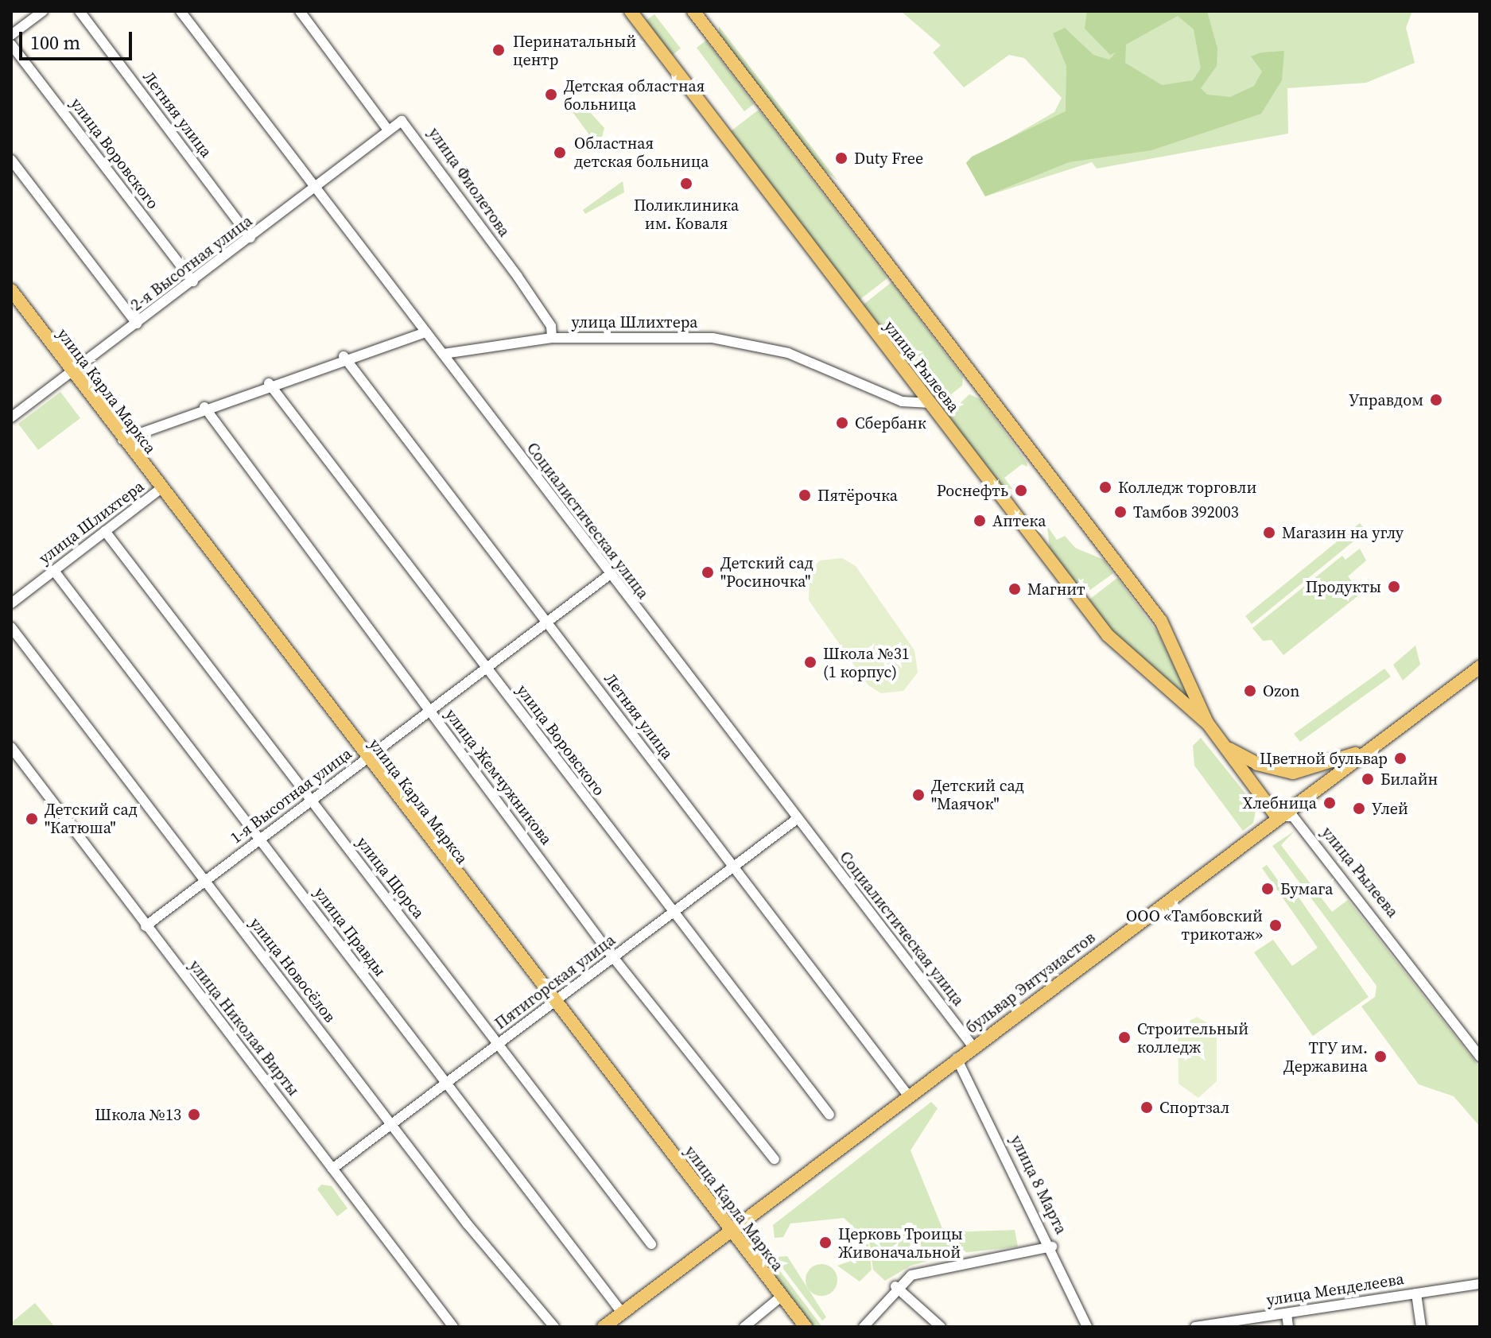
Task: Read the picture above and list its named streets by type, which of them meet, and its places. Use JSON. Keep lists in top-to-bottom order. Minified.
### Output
{"streets":{"main road":["улица Рылеева","улица Карла Маркса","бульвар Энтузиастов"],"street":["Летняя улица","улица Воровского","улица Фиолетова","2-я Высотная улица","улица Шлихтера","Социалистическая улица","улица Жемчужникова","1-я Высотная улица","улица Щорса","улица Правды","улица Новосёлов","Пятигорская улица","улица Николая Вирты","улица 8 Марта","улица Менделеева"]},"crossings":[["Летняя улица","2-я Высотная улица"],["Летняя улица","1-я Высотная улица"],["Летняя улица","Пятигорская улица"],["Летняя улица","бульвар Энтузиастов"],["улица Воровского","2-я Высотная улица"],["улица Воровского","1-я Высотная улица"],["улица Воровского","Пятигорская улица"],["улица Фиолетова","2-я Высотная улица"],["улица Фиолетова","улица Шлихтера"],["2-я Высотная улица","улица Карла Маркса"],["2-я Высотная улица","Социалистическая улица"],["улица Шлихтера","улица Рылеева"],["улица Шлихтера","улица Карла Маркса"],["улица Шлихтера","Социалистическая улица"],["улица Шлихтера","улица Щорса"],["улица Шлихтера","улица Правды"],["улица Рылеева","бульвар Энтузиастов"],["улица Карла Маркса","1-я Высотная улица"],["улица Карла Маркса","Пятигорская улица"],["улица Карла Маркса","бульвар Энтузиастов"],["Социалистическая улица","1-я Высотная улица"],["Социалистическая улица","Пятигорская улица"],["Социалистическая улица","бульвар Энтузиастов"],["улица Жемчужникова","1-я Высотная улица"],["улица Жемчужникова","Пятигорская улица"],["1-я Высотная улица","улица Щорса"],["1-я Высотная улица","улица Правды"],["1-я Высотная улица","улица Новосёлов"],["1-я Высотная улица","улица Николая Вирты"],["улица Щорса","Пятигорская улица"],["улица Правды","Пятигорская улица"],["улица Правды","бульвар Энтузиастов"],["улица Новосёлов","Пятигорская улица"],["Пятигорская улица","улица Николая Вирты"],["бульвар Энтузиастов","улица 8 Марта"]],"places":["Перинатальный центр","Детская областная больница","Областная детская больница","Duty Free","Поликлиника им. Коваля","Управдом","Сбербанк","Колледж торговли","Роснефть","Пятёрочка","Тамбов 392003","Аптека","Магазин на углу","Детский сад \"Росиночка\"","Продукты","Магнит","Школа №31 (1 корпус)","Ozon","Цветной бульвар","Билайн","Детский сад \"Маячок\"","Хлебница","Улей","Детский сад \"Катюша\"","Бумага","ООО «Тамбовский трикотаж»","Строительный колледж","ТГУ им. Державина","Спортзал","Школа №13","Церковь Троицы Живоначальной"],"scale_bar":"100 m"}
